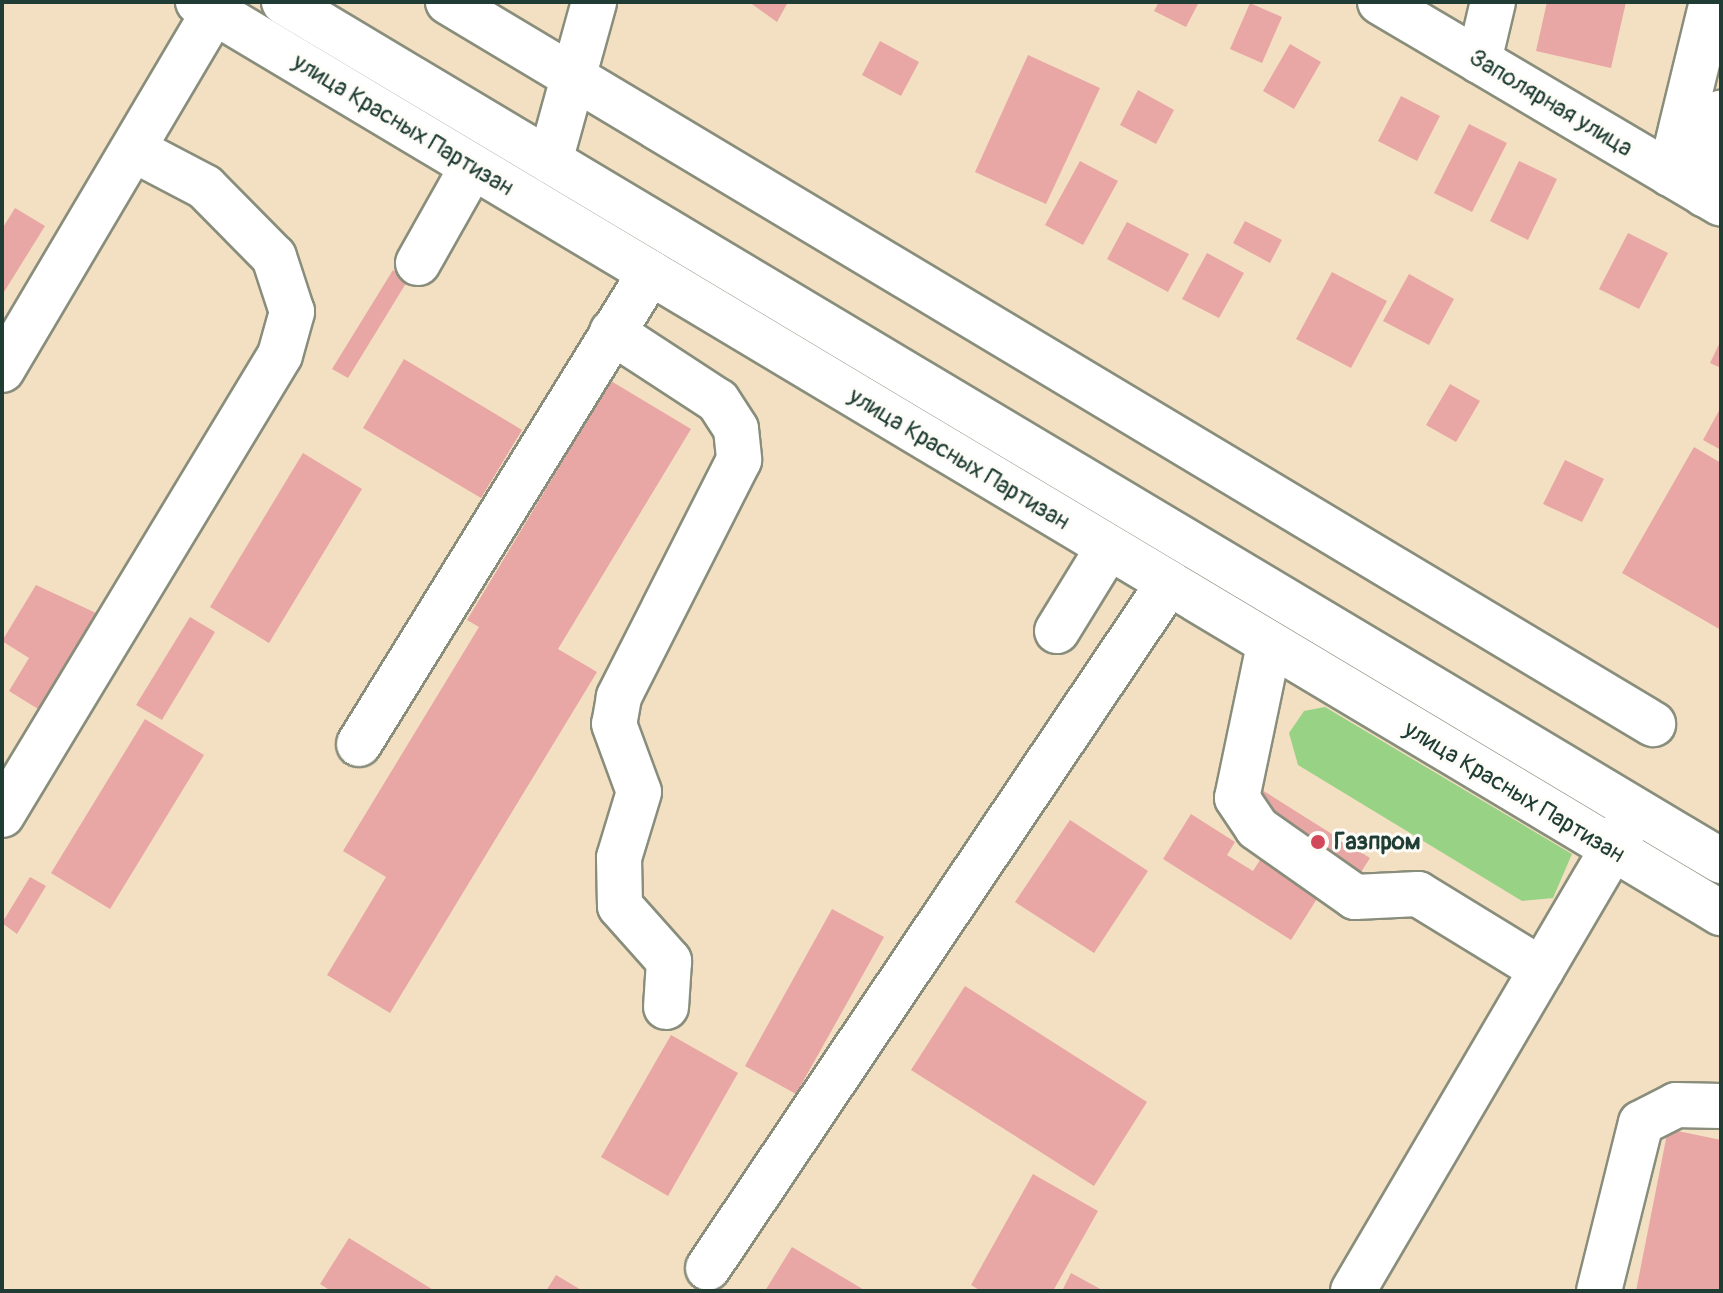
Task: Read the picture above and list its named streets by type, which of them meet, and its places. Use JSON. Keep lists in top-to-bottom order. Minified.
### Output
{"streets":{"main road":["Заполярная улица","улица Красных Партизан"]},"places":["Газпром"]}
